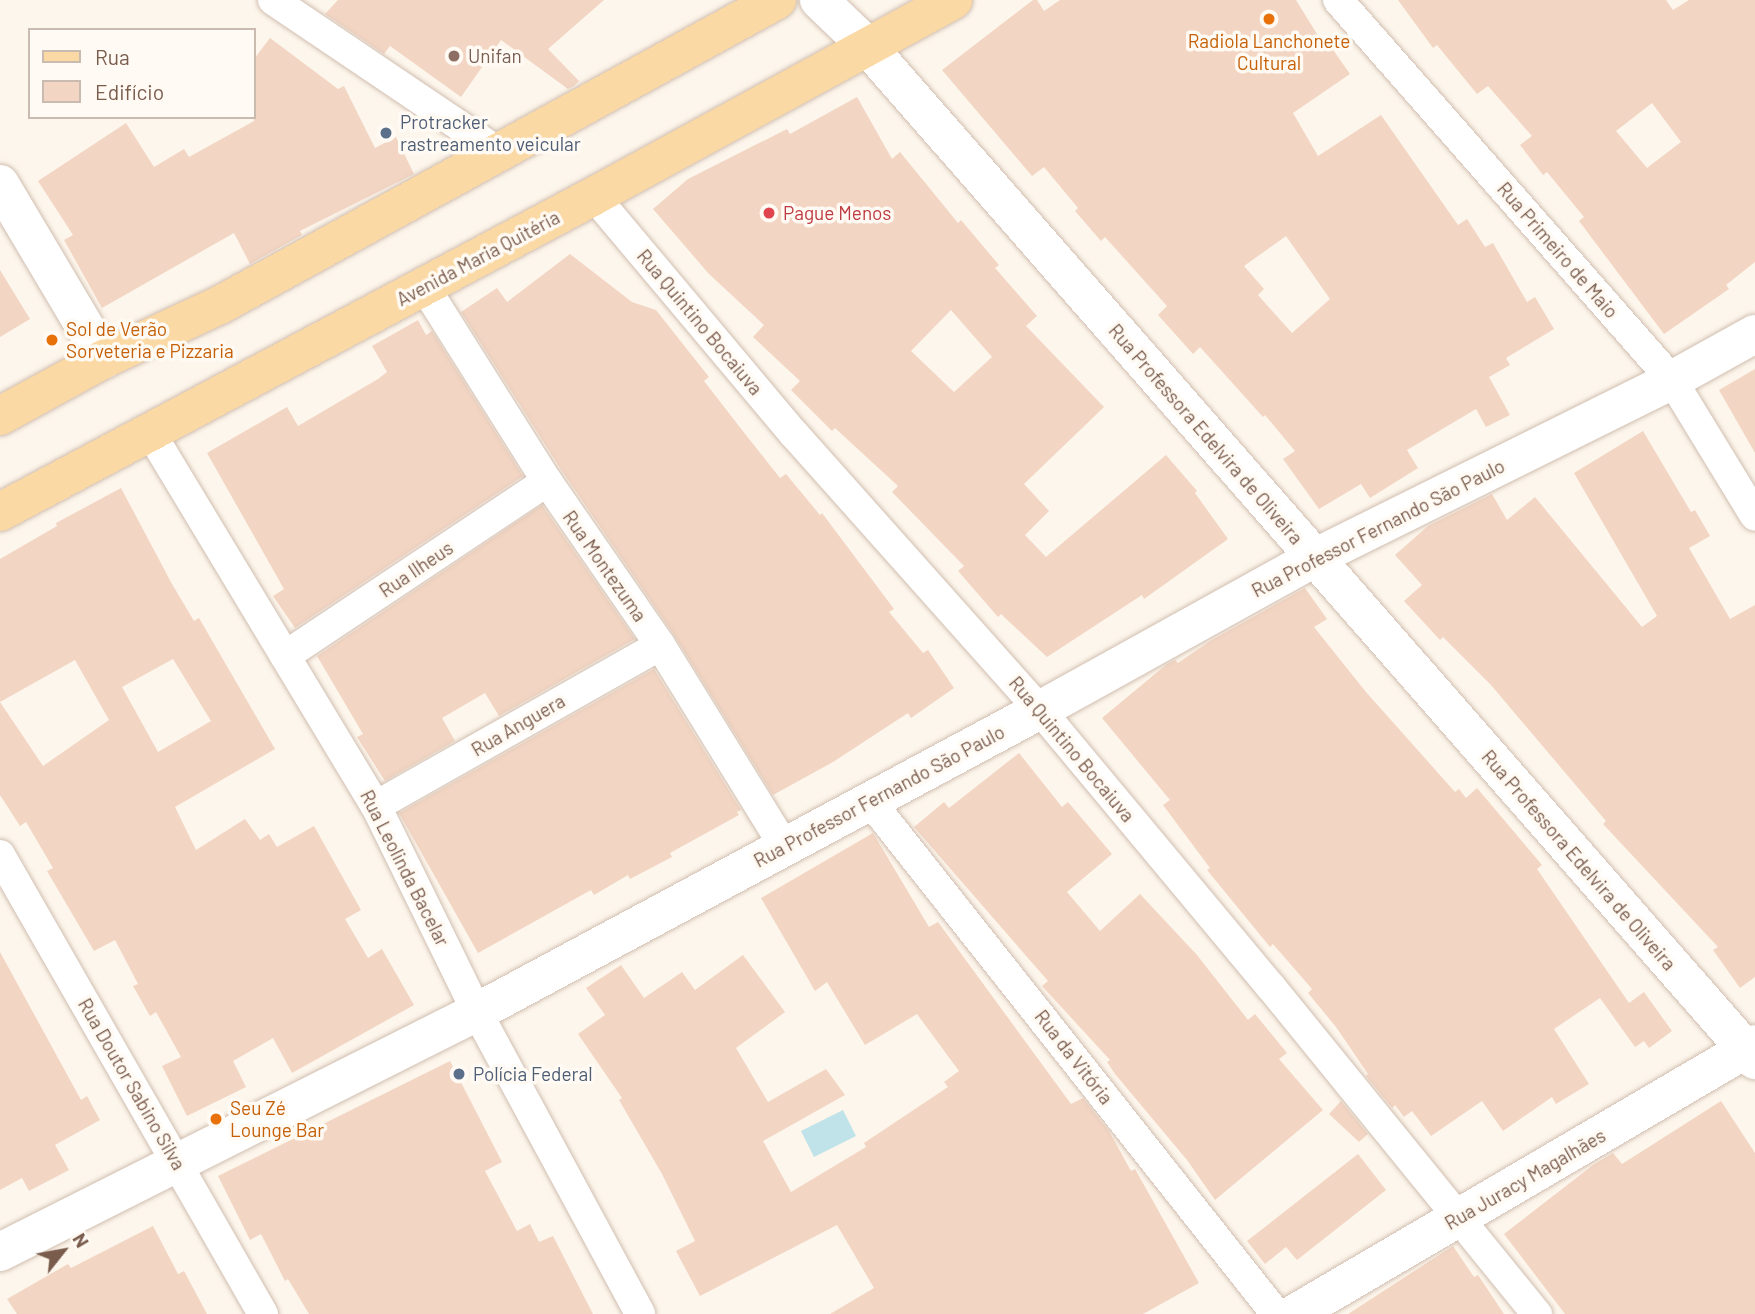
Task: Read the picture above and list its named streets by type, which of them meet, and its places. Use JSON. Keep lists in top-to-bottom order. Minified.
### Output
{"streets":{"main road":["Avenida Maria Quitéria"],"street":["Rua Primeiro de Maio","Rua Quintino Bocaiuva","Rua Professora Edelvira de Oliveira","Rua Professor Fernando São Paulo","Rua Montezuma","Rua Ilheus","Rua Anguera","Rua Leolinda Bacelar","Rua da Vitória","Rua Doutor Sabino Silva","Rua Juracy Magalhães"]},"crossings":[["Rua Primeiro de Maio","Rua Professor Fernando São Paulo"],["Avenida Maria Quitéria","Rua Quintino Bocaiuva"],["Avenida Maria Quitéria","Rua Professora Edelvira de Oliveira"],["Avenida Maria Quitéria","Rua Montezuma"],["Avenida Maria Quitéria","Rua Leolinda Bacelar"],["Rua Quintino Bocaiuva","Rua Professor Fernando São Paulo"],["Rua Quintino Bocaiuva","Rua Juracy Magalhães"],["Rua Professora Edelvira de Oliveira","Rua Professor Fernando São Paulo"],["Rua Professora Edelvira de Oliveira","Rua Juracy Magalhães"],["Rua Professor Fernando São Paulo","Rua Montezuma"],["Rua Professor Fernando São Paulo","Rua Leolinda Bacelar"],["Rua Professor Fernando São Paulo","Rua da Vitória"],["Rua Professor Fernando São Paulo","Rua Doutor Sabino Silva"],["Rua Montezuma","Rua Ilheus"],["Rua Montezuma","Rua Anguera"],["Rua Ilheus","Rua Leolinda Bacelar"],["Rua Anguera","Rua Leolinda Bacelar"]],"places":["Radiola Lanchonete Cultural","Unifan","Protracker rastreamento veicular","Pague Menos","Sol de Verão Sorveteria e Pizzaria","Polícia Federal","Seu Zé Lounge Bar"],"legend":["Rua","Edifício"],"north":"top right"}
